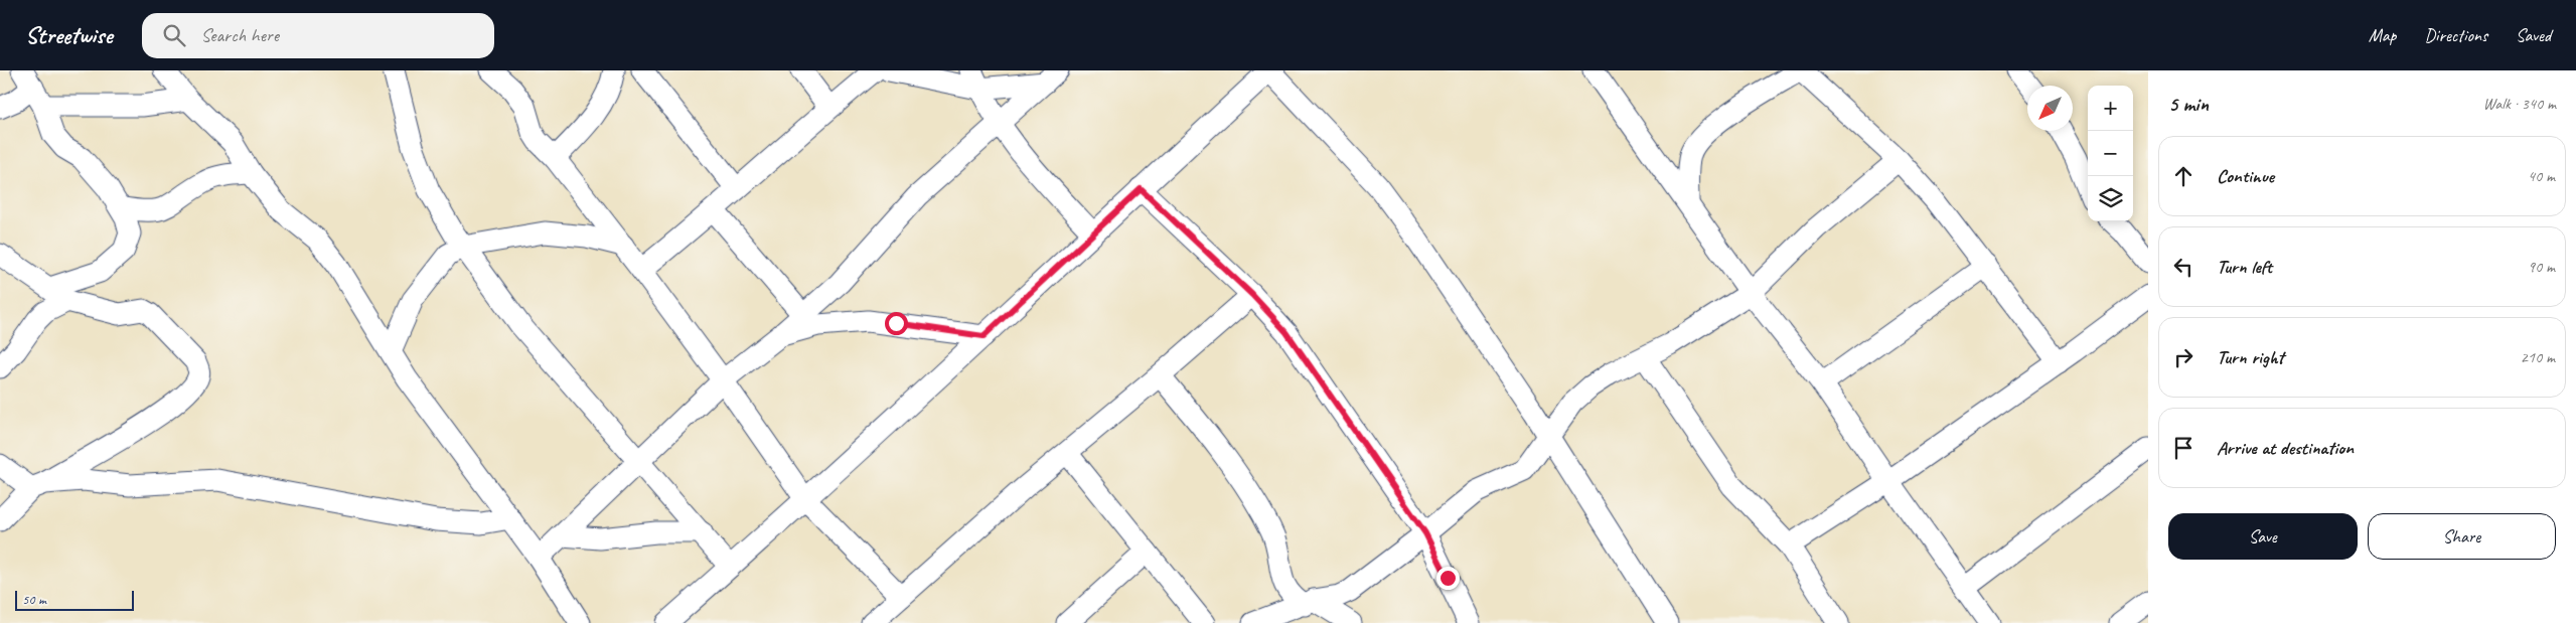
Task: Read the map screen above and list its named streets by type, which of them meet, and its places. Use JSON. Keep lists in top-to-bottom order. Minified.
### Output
{"scale_bar":"50 m","north":"bottom left","page":{"header":"Streetwise","search":"Search here","nav":["Map","Directions","Saved"],"heading":["5 min","Walk · 340 m"],"map_buttons":["+","−"],"list":[["Continue","40 m"],["Turn left","90 m"],["Turn right","210 m"],"Arrive at destination"],"buttons":["Save","Share"],"scale":"50 m"}}
